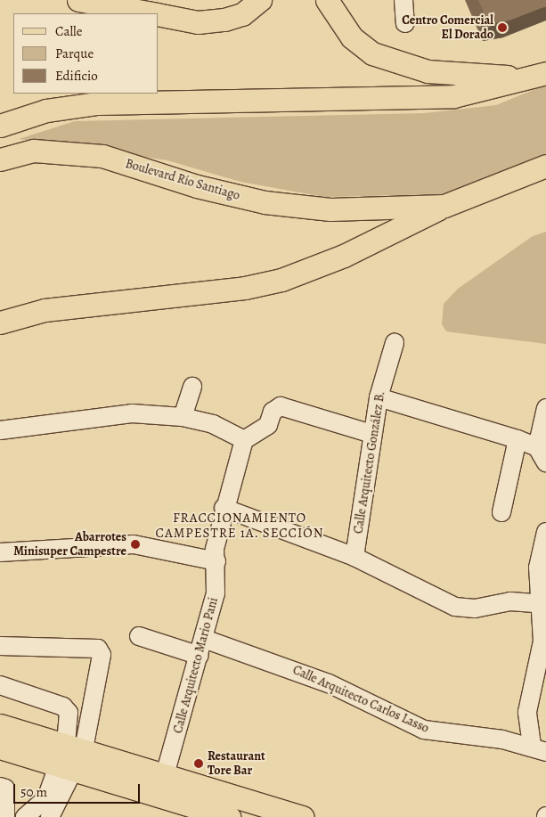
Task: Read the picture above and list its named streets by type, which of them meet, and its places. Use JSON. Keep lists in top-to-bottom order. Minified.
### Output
{"streets":{"main road":["Boulevard Río Santiago"],"street":["Calle Arquitecto González B.","Calle Arquitecto Mario Pani","Calle Arquitecto Carlos Lasso"]},"crossings":[["Calle Arquitecto Mario Pani","Calle Arquitecto Carlos Lasso"]],"districts":["FRACCIONAMIENTO CAMPESTRE 1A. SECCIÓN"],"places":["Centro Comercial El Dorado","Abarrotes Minisuper Campestre","Restaurant Tore Bar"],"legend":["Calle","Parque","Edificio"],"scale_bar":"50 m"}
